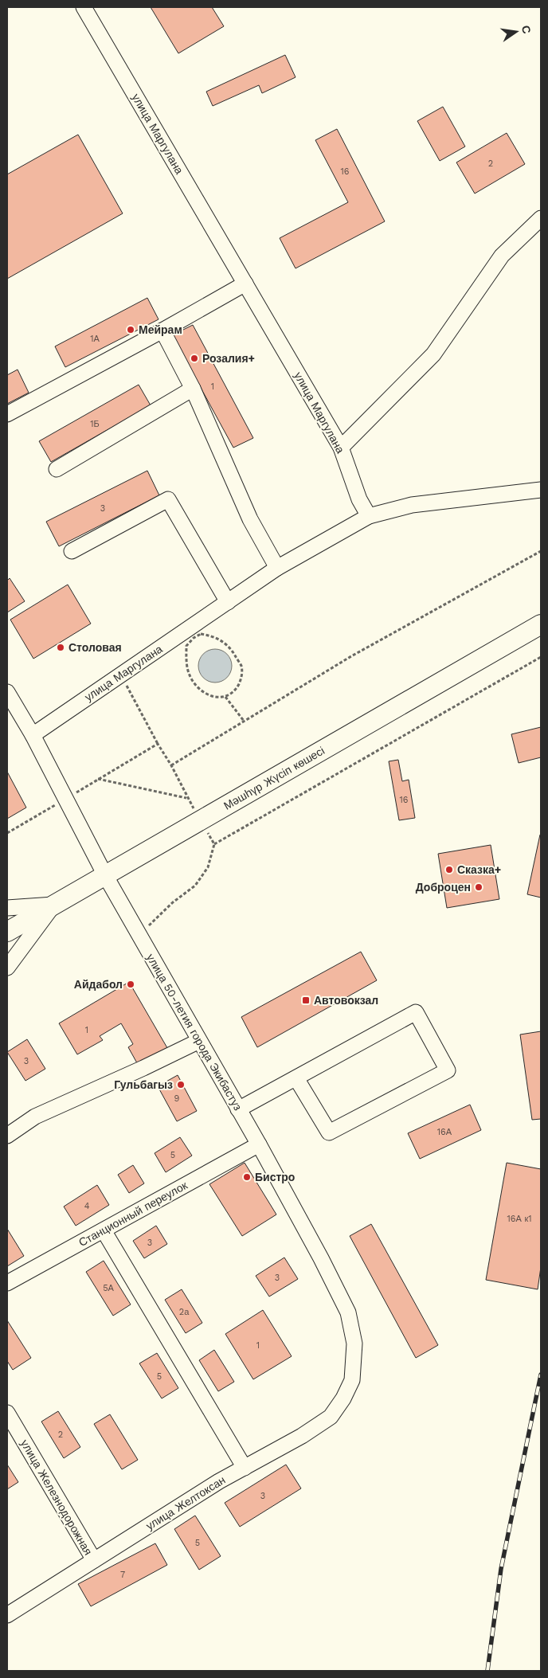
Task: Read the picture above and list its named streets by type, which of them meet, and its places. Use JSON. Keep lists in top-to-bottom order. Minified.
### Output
{"streets":{"main road":["Мәшһүр Жүсіп көшесі"],"street":["улица Маргулана","улица 50-летия города Экибастуз","Станционный переулок","улица Железнодорожная","улица Желтоксан"]},"crossings":[["улица Маргулана","улица 50-летия города Экибастуз"],["Мәшһүр Жүсіп көшесі","улица 50-летия города Экибастуз"],["улица 50-летия города Экибастуз","Станционный переулок"],["улица 50-летия города Экибастуз","улица Желтоксан"],["улица Железнодорожная","улица Желтоксан"]],"places":{"other":["Мейрам","Розалия+","Столовая","Сказка+","Доброцен","Айдабол","Гульбагыз","Бистро"],"transit":["Автовокзал"]},"house_numbers":["2","16","1А","1","1Б","3","16","1","3","9","16А","5","4","16А к1","3","3","5А","2а","1","5","2","3","5","7"],"north":"right"}
